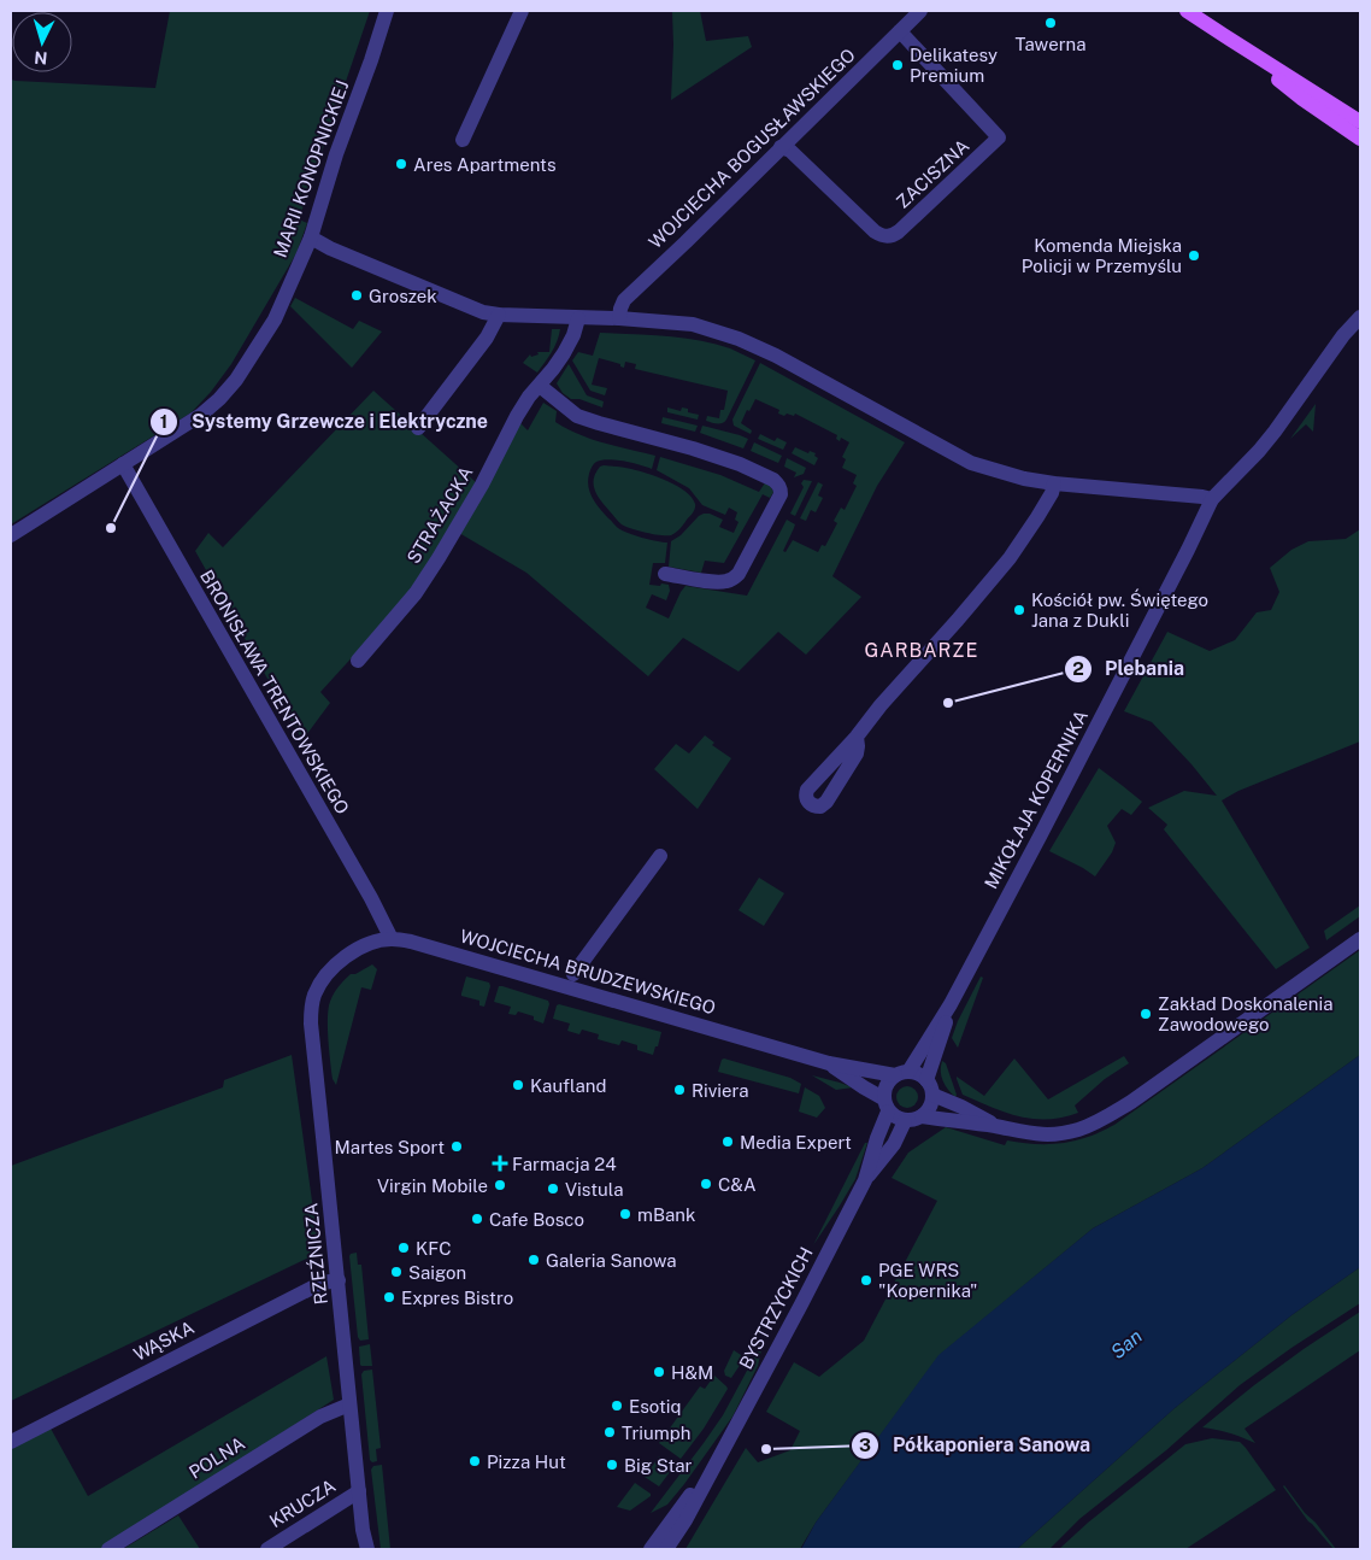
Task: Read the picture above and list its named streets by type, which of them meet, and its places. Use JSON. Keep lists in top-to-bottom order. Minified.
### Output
{"streets":{"street":["WOJCIECHA BOGUSŁAWSKIEGO","MARII KONOPNICKIEJ","ZACISZNA","STRAŻACKA","BRONISŁAWA TRENTOWSKIEGO","MIKOŁAJA KOPERNIKA","WOJCIECHA BRUDZEWSKIEGO","RZEŹNICZA","BYSTRZYCKICH","WĄSKA","POLNA","KRUCZA"]},"crossings":[["WOJCIECHA BOGUSŁAWSKIEGO","ZACISZNA"],["MARII KONOPNICKIEJ","BRONISŁAWA TRENTOWSKIEGO"],["BRONISŁAWA TRENTOWSKIEGO","WOJCIECHA BRUDZEWSKIEGO"],["MIKOŁAJA KOPERNIKA","WOJCIECHA BRUDZEWSKIEGO"],["MIKOŁAJA KOPERNIKA","BYSTRZYCKICH"],["WOJCIECHA BRUDZEWSKIEGO","RZEŹNICZA"],["WOJCIECHA BRUDZEWSKIEGO","BYSTRZYCKICH"],["RZEŹNICZA","WĄSKA"],["RZEŹNICZA","POLNA"],["RZEŹNICZA","KRUCZA"]],"districts":["GARBARZE"],"water":["San"],"places":{"other":["Tawerna","Delikatesy Premium","Ares Apartments","Komenda Miejska Policji w Przemyślu","Groszek","Systemy Grzewcze i Elektryczne","Kościół pw. Świętego Jana z Dukli","Plebania","Zakład Doskonalenia Zawodowego","Kaufland","Riviera","Media Expert","Martes Sport","C&A","Virgin Mobile","Vistula","mBank","Cafe Bosco","KFC","Galeria Sanowa","Saigon","PGE WRS \"Kopernika\"","Expres Bistro","H&M","Esotiq","Triumph","Półkaponiera Sanowa","Pizza Hut","Big Star"],"health":["Farmacja 24"]},"north":"bottom"}
